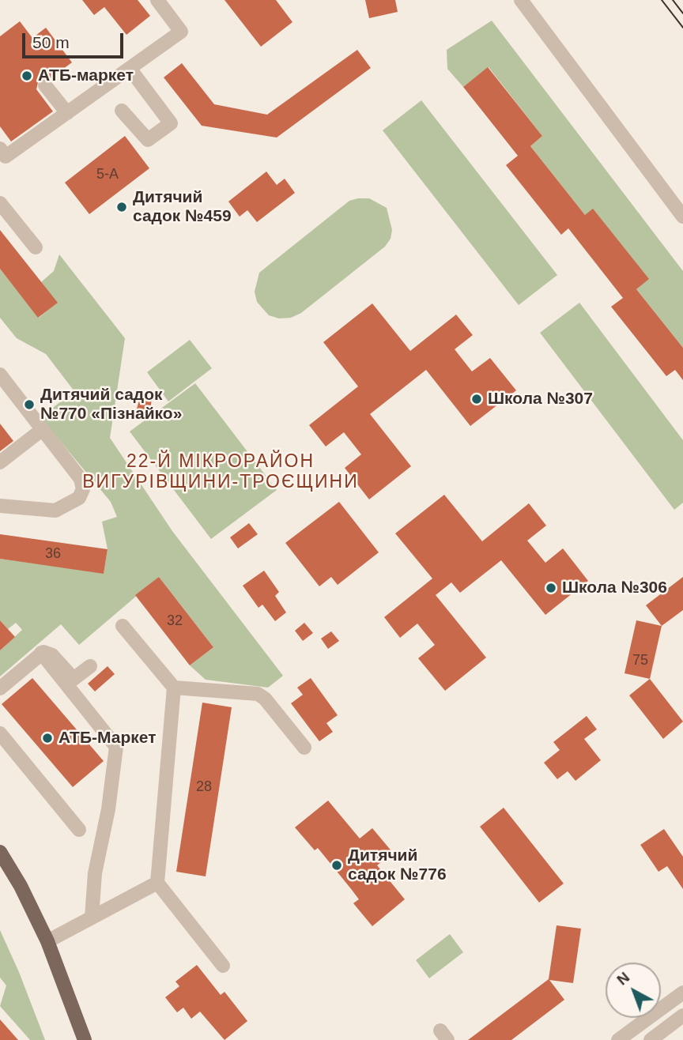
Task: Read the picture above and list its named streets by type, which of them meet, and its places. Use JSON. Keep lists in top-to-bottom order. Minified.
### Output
{"districts":["22-Й МІКРОРАЙОН ВИГУРІВЩИНИ-ТРОЄЩИНИ"],"places":["АТБ-маркет","Дитячий садок №459","Школа №307","Дитячий садок №770 «Пізнайко»","Школа №306","АТБ-Маркет","Дитячий садок №776"],"house_numbers":["5-А","36","32","75","28"],"scale_bar":"50 m","north":"top left"}
